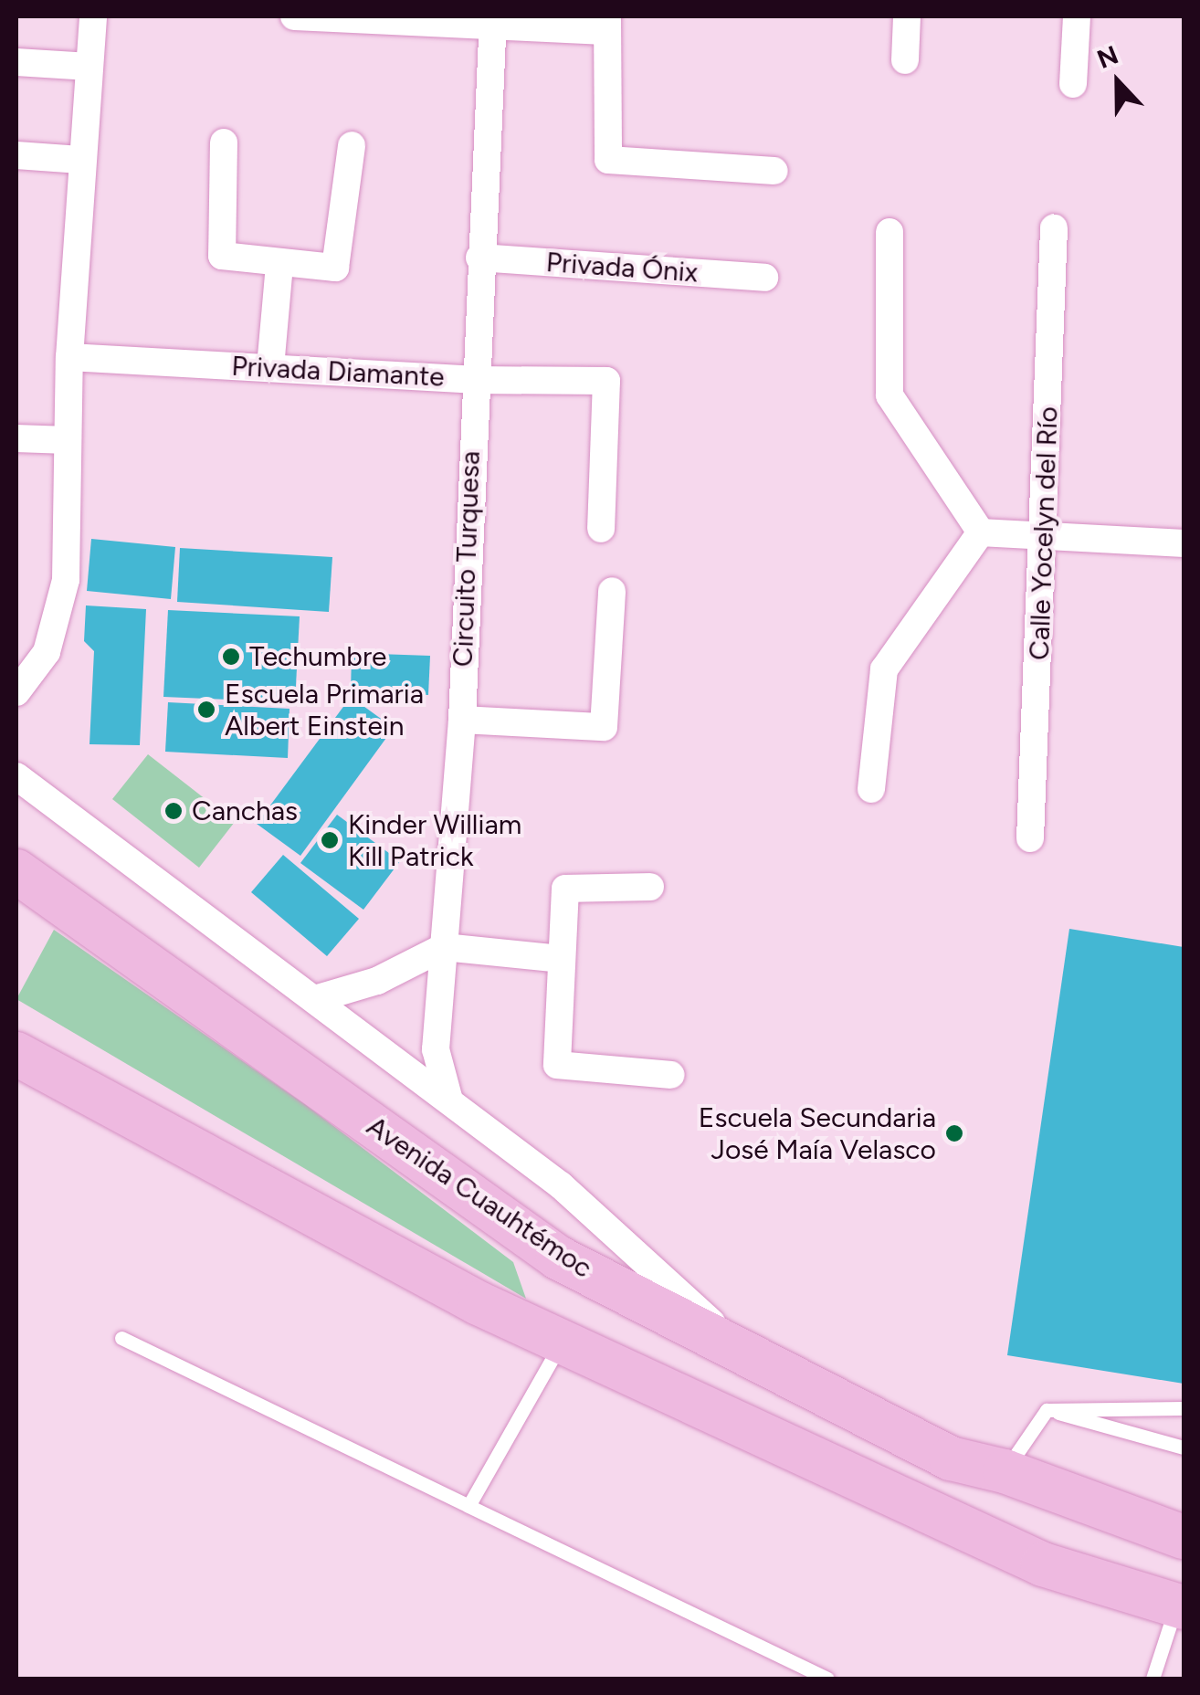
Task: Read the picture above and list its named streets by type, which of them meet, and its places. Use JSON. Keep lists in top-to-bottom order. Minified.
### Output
{"streets":{"main road":["Avenida Cuauhtémoc"],"street":["Privada Ónix","Privada Diamante","Calle Yocelyn del Río","Circuito Turquesa"]},"crossings":[["Privada Ónix","Circuito Turquesa"],["Privada Diamante","Circuito Turquesa"]],"places":["Techumbre","Escuela Primaria Albert Einstein","Canchas","Kinder William Kill Patrick","Escuela Secundaria José Maía Velasco"],"north":"top"}
